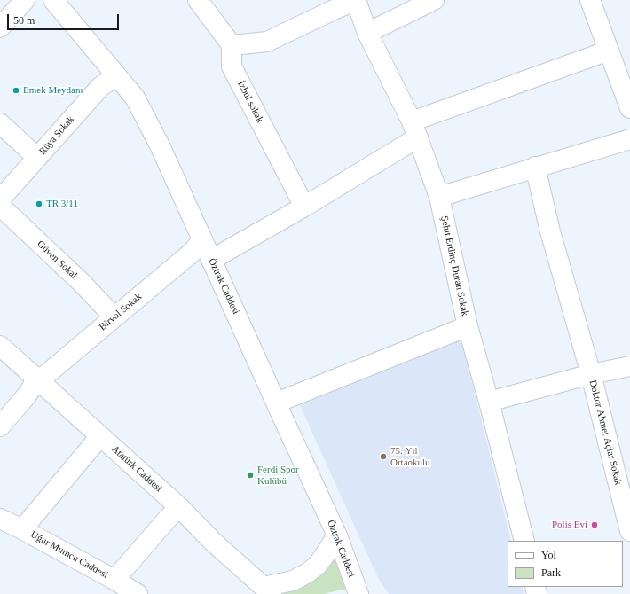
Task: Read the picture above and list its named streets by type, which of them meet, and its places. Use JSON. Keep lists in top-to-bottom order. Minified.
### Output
{"streets":{"street":["İzbul sokak","Rüya Sokak","Güven Sokak","Şehit Erdinç Duran Sokak","Öztrak Caddesi","Biryol Sokak","Doktor Ahmet Açlar Sokak","Atatürk Caddesi","Uğur Mumcu Caddesi"]},"crossings":[["Rüya Sokak","Öztrak Caddesi"],["Güven Sokak","Biryol Sokak"],["Şehit Erdinç Duran Sokak","Doktor Ahmet Açlar Sokak"],["Öztrak Caddesi","Biryol Sokak"],["Biryol Sokak","Atatürk Caddesi"]],"places":["Emek Meydanı","TR 3/11","75. Yıl Ortaokulu","Ferdi Spor Kulübü","Polis Evi"],"legend":["Yol","Park"],"scale_bar":"50 m"}
